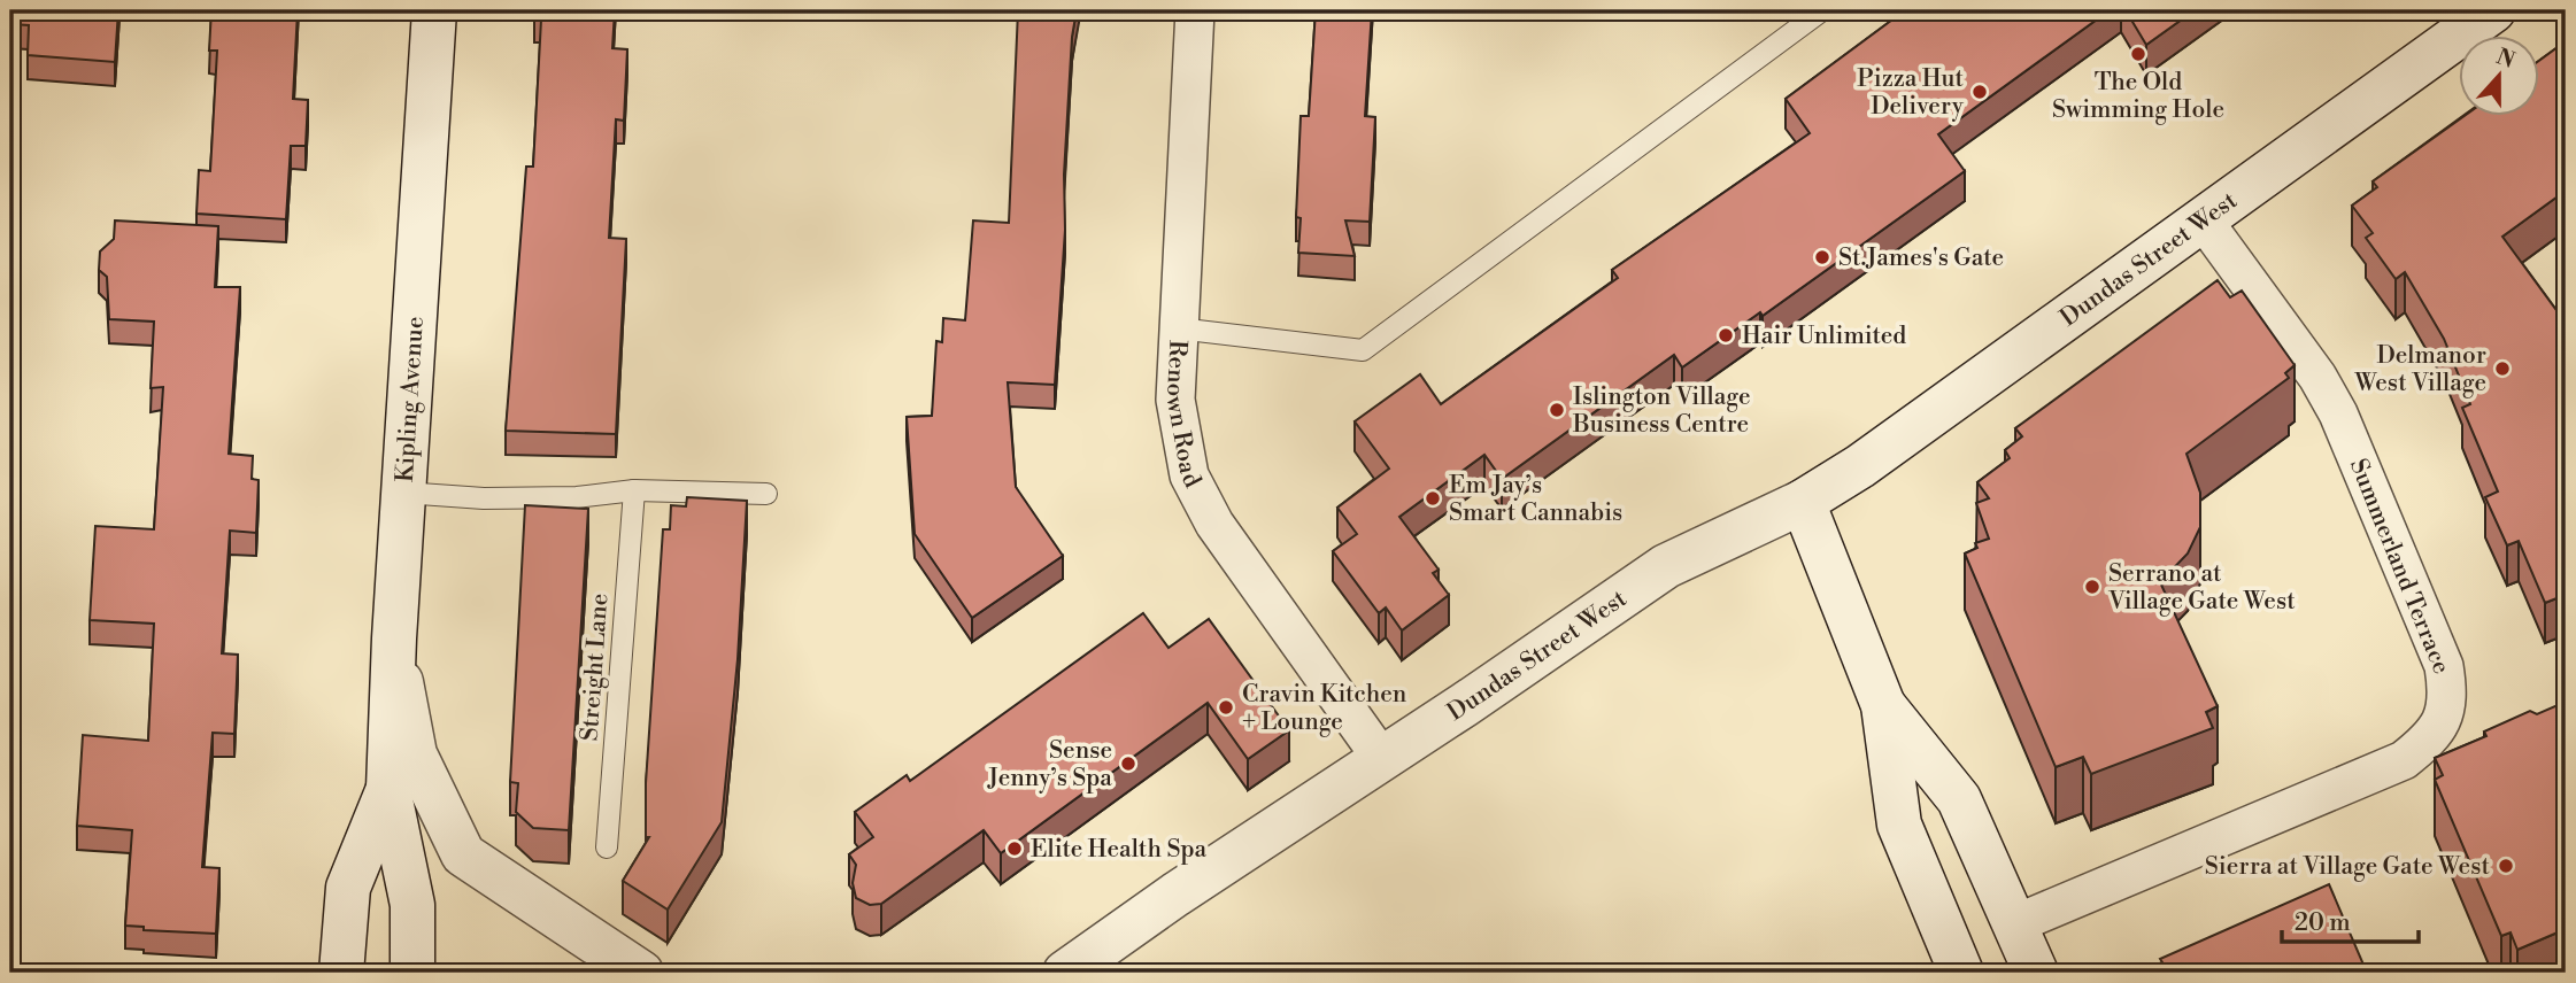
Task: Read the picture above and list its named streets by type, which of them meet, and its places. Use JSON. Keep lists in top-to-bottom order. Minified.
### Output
{"streets":{"main road":["Dundas Street West","Kipling Avenue"],"street":["Renown Road","Summerland Terrace"],"lane":["Streight Lane"]},"crossings":[["Dundas Street West","Renown Road"],["Dundas Street West","Summerland Terrace"]],"places":["The Old Swimming Hole","Pizza Hut Delivery","St.James's Gate","Hair Unlimited","Delmanor West Village","Islington Village Business Centre","Em Jay’s Smart Cannabis","Serrano at Village Gate West","Cravin Kitchen + Lounge","Sense Jenny’s Spa","Elite Health Spa","Sierra at Village Gate West"],"scale_bar":"20 m","north":"top"}
